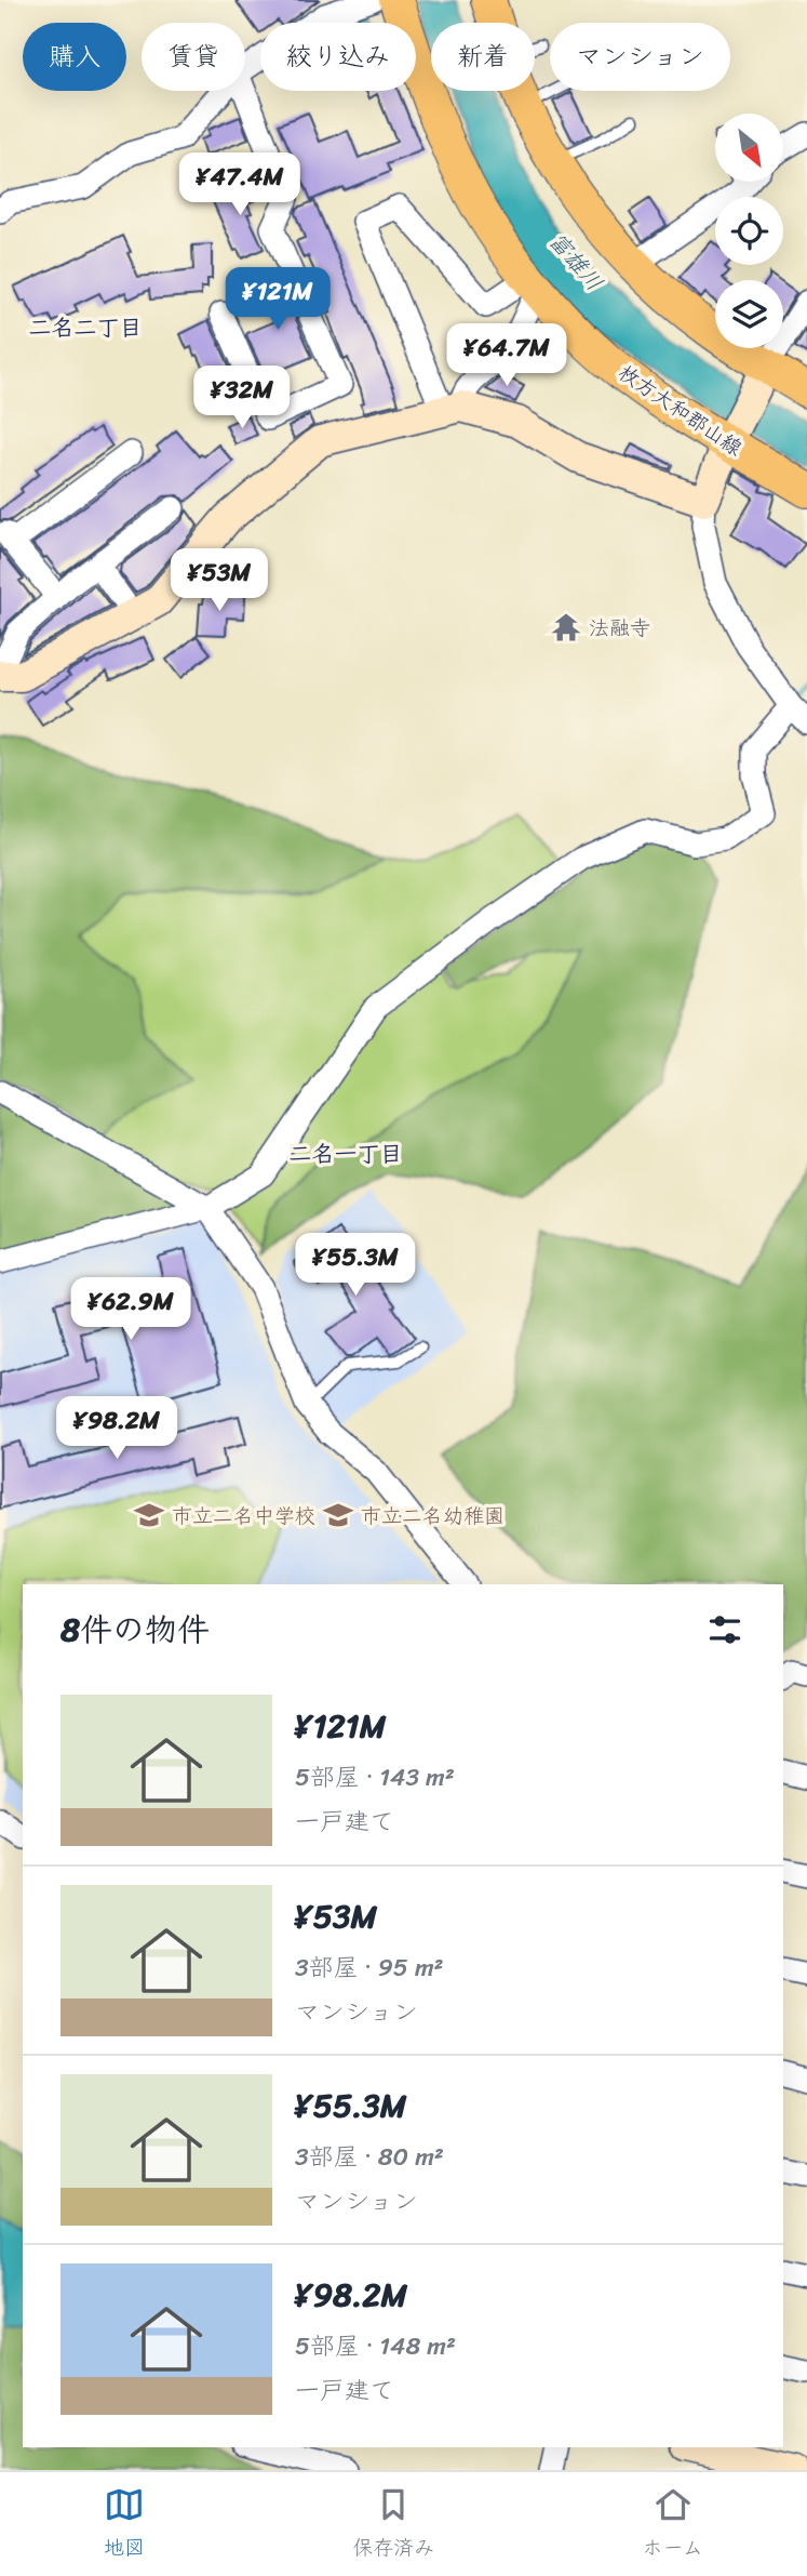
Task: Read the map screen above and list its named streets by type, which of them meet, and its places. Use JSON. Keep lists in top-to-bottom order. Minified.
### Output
{"streets":{"main road":["枚方大和郡山線"]},"districts":["二名二丁目","二名一丁目"],"water":["富雄川"],"places":{"temple":["法融寺"],"school or university":["市立二名中学校","市立二名幼稚園"]},"north":"bottom right","page":{"chip":["購入","賃貸","絞り込み","新着","マンション"],"price":["¥47.4M","¥121M","¥64.7M","¥32M","¥53M","¥55.3M","¥62.9M","¥98.2M"],"heading":"8件の物件","list":[{"name":"¥121M","note":"5部屋 · 143 m² · 一戸建て"},{"name":"¥53M","note":"3部屋 · 95 m² · マンション"},{"name":"¥55.3M","note":"3部屋 · 80 m² · マンション"},{"name":"¥98.2M","note":"5部屋 · 148 m² · 一戸建て"}],"tabs":["地図","保存済み","ホーム"]}}
